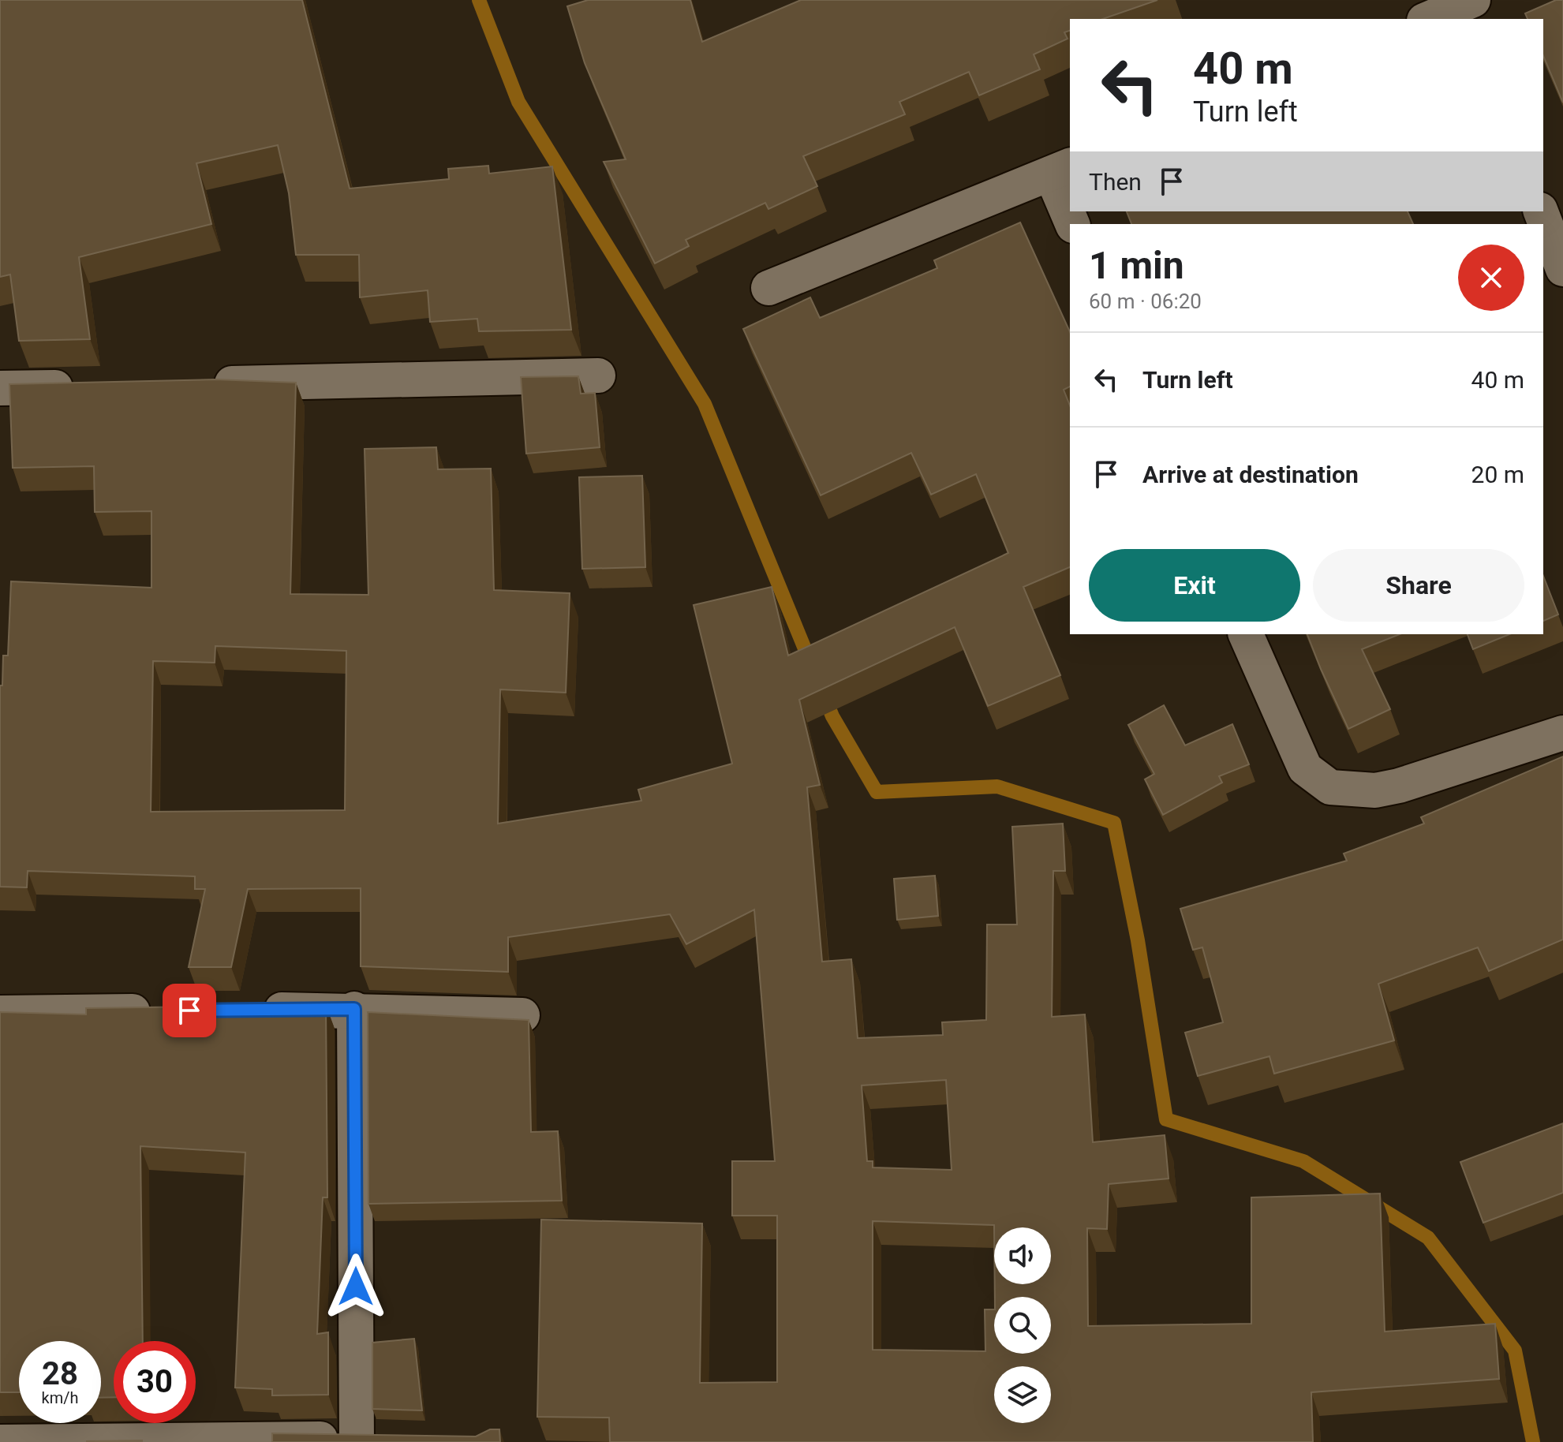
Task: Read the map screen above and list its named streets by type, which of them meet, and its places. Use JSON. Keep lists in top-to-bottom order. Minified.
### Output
{"page":{"turn":["40 m","Turn left"],"then":"Then","heading":["1 min","60 m · 06:20"],"list":[{"name":"Turn left","value":"40 m"},{"name":"Arrive at destination","value":"20 m"}],"buttons":["Exit","Share"],"speed":"28 km/h","limit":"30"}}
